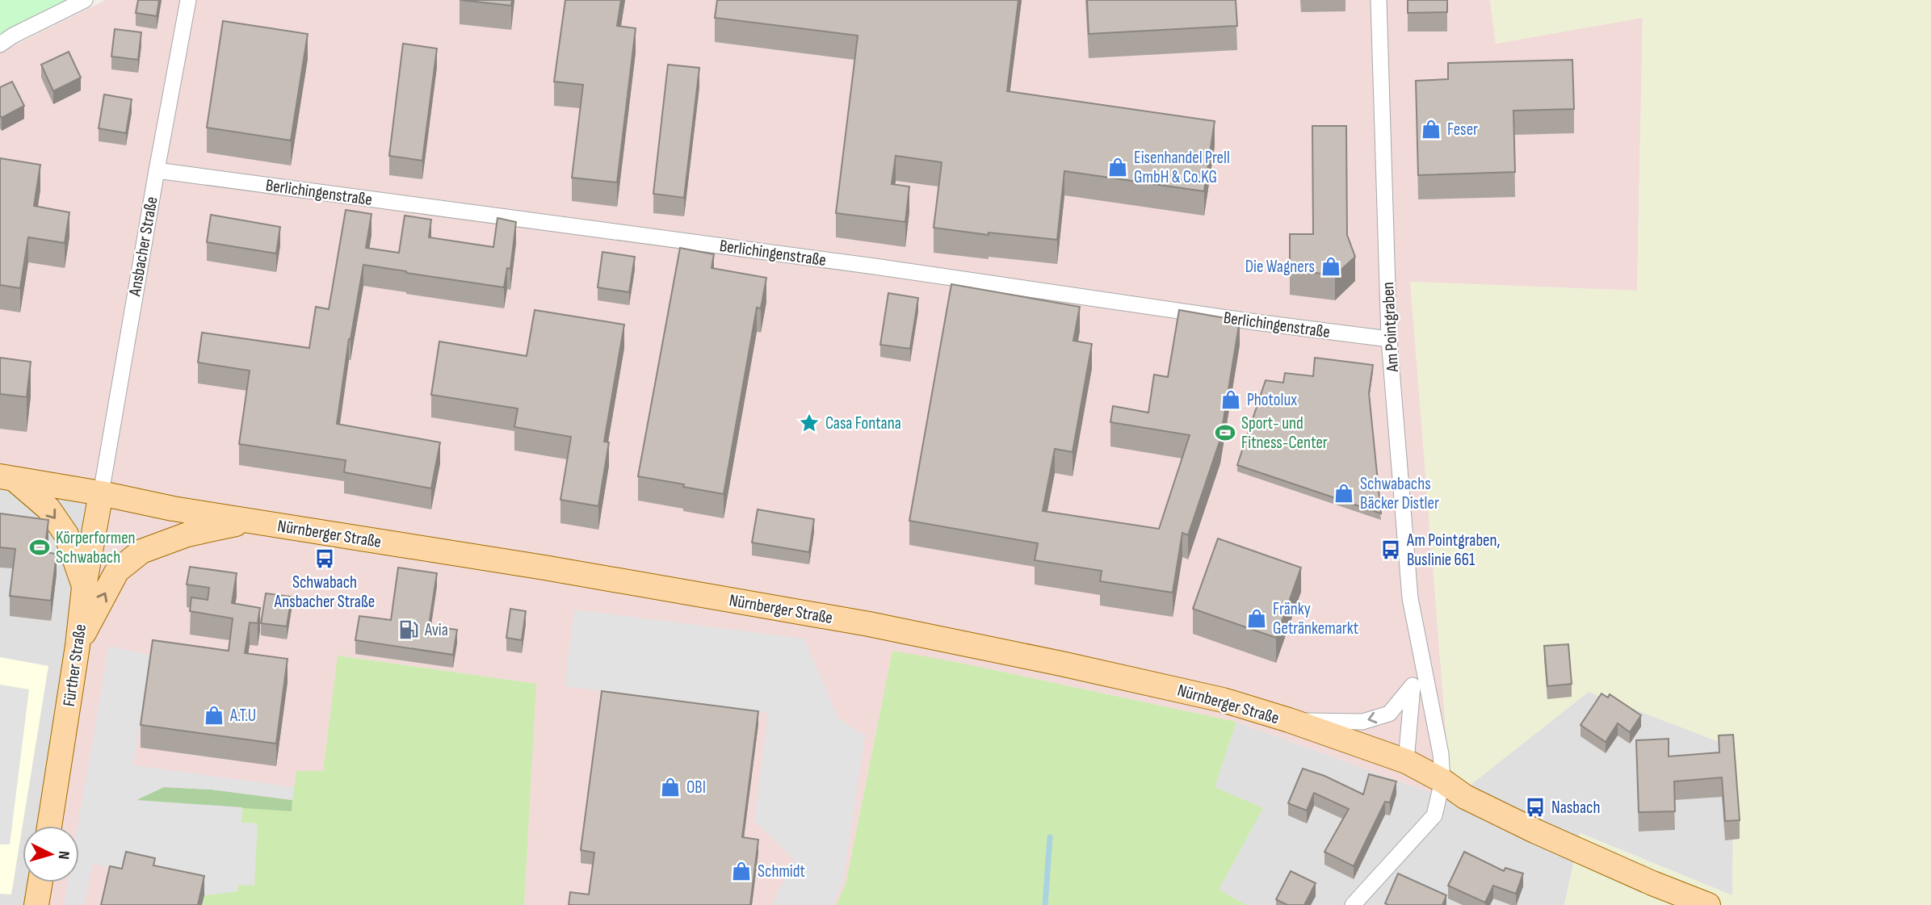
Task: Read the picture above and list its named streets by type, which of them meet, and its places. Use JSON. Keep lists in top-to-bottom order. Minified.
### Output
{"streets":{"main road":["Nürnberger Straße","Fürther Straße"],"street":["Berlichingenstraße","Ansbacher Straße","Am Pointgraben"]},"crossings":[["Berlichingenstraße","Ansbacher Straße"],["Berlichingenstraße","Am Pointgraben"],["Ansbacher Straße","Nürnberger Straße"],["Ansbacher Straße","Fürther Straße"],["Am Pointgraben","Nürnberger Straße"],["Nürnberger Straße","Fürther Straße"]],"places":{"shop":["Feser","Eisenhandel Prell GmbH & Co.KG","Die Wagners","Photolux","Schwabachs Bäcker Distler","Fränky Getränkemarkt","A.T.U","OBI","Schmidt"],"place":["Casa Fontana"],"sports":["Sport- und Fitness-Center","Körperformen Schwabach"],"bus stop":["Am Pointgraben, Buslinie 661","Schwabach Ansbacher Straße","Nasbach"],"fuel station":["Avia"]},"north":"right"}
